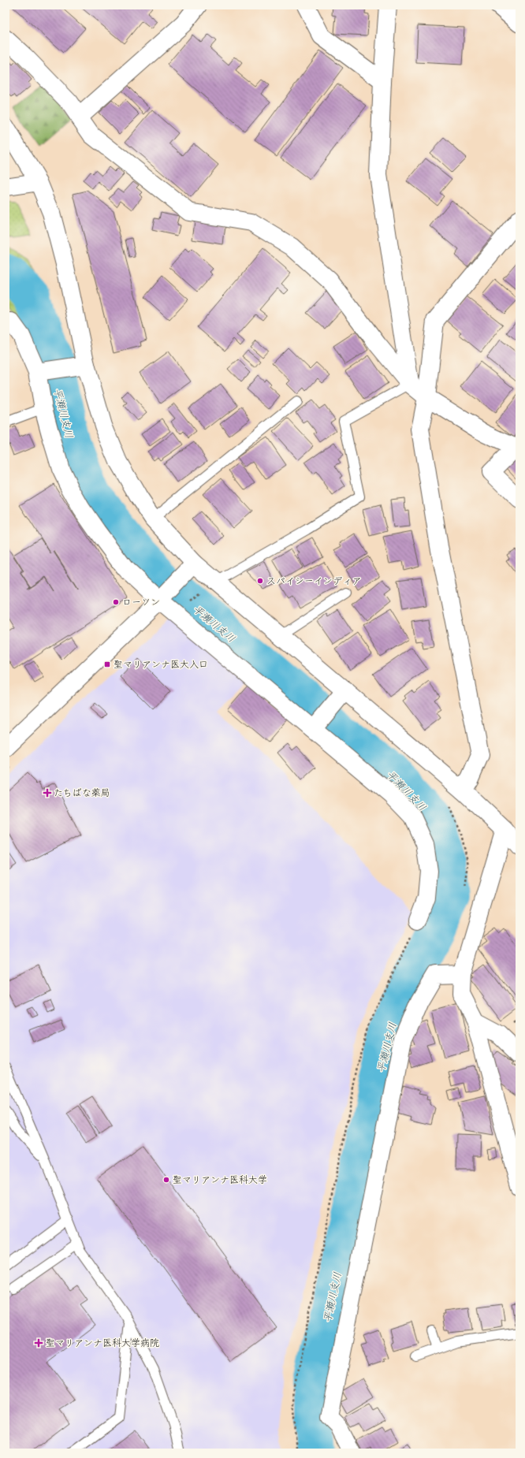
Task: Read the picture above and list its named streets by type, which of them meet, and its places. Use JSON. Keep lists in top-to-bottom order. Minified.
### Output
{"water":["平瀬川支川"],"places":{"other":["スパイシーインディア","ローソン","聖マリアンナ医科大学"],"transit":["聖マリアンナ医大入口"],"health":["たちばな薬局","聖マリアンナ医科大学病院"]}}
